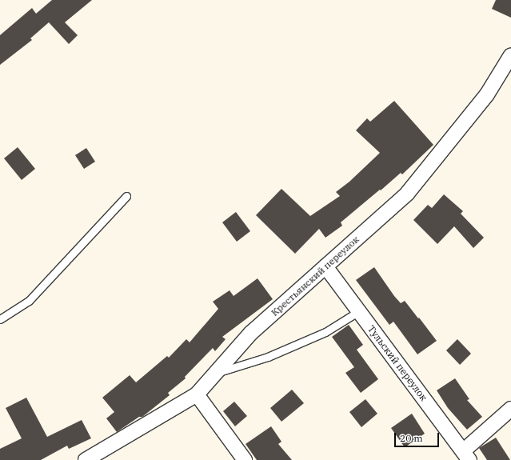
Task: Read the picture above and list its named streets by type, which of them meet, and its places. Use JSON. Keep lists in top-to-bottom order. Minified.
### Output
{"streets":{"street":["Крестьянский переулок","Тульский переулок"]},"crossings":[["Крестьянский переулок","Тульский переулок"]],"scale_bar":"20 m"}
